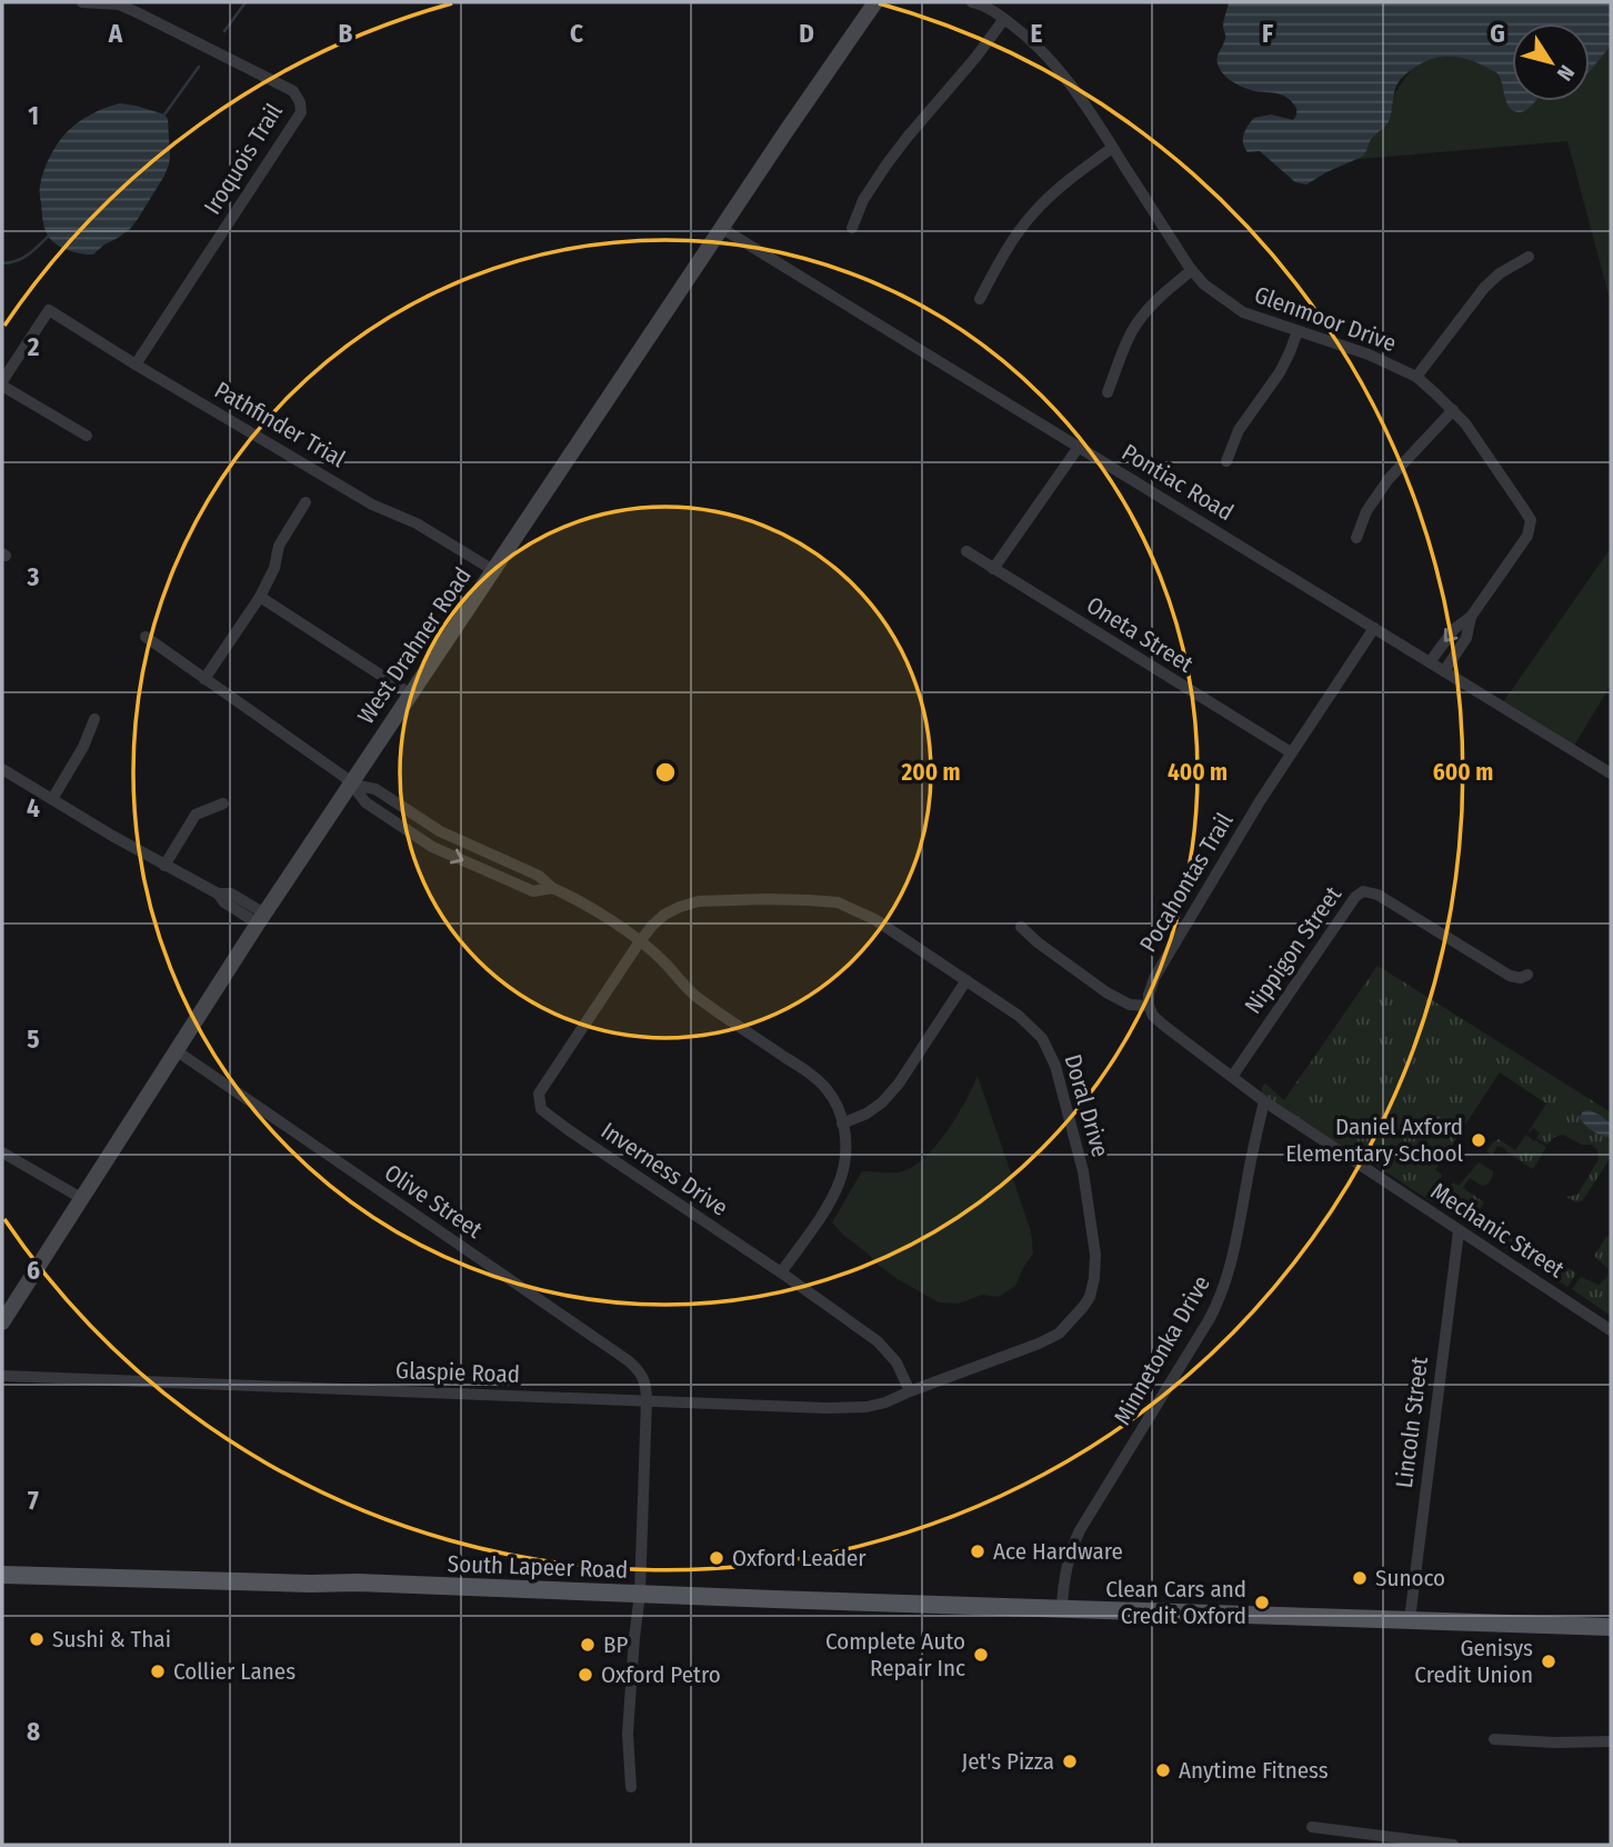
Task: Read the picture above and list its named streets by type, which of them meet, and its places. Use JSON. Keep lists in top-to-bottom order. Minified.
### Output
{"streets":{"main road":["South Lapeer Road"],"street":["Iroquois Trail","Glenmoor Drive","Pathfinder Trial","Pontiac Road","Oneta Street","West Drahner Road","Pocahontas Trail","Nippigon Street","Doral Drive","Inverness Drive","Olive Street","Mechanic Street","Minnetonka Drive","Glaspie Road","Lincoln Street"]},"crossings":[["Iroquois Trail","Pathfinder Trial"],["Glenmoor Drive","Pontiac Road"],["Pathfinder Trial","West Drahner Road"],["Pontiac Road","West Drahner Road"],["Pontiac Road","Pocahontas Trail"],["Oneta Street","Pocahontas Trail"],["West Drahner Road","Olive Street"],["Pocahontas Trail","Mechanic Street"],["Nippigon Street","Mechanic Street"],["Doral Drive","Inverness Drive"],["Doral Drive","Glaspie Road"],["Inverness Drive","Glaspie Road"],["Olive Street","Glaspie Road"],["Mechanic Street","Minnetonka Drive"],["Mechanic Street","Lincoln Street"],["Minnetonka Drive","South Lapeer Road"],["Lincoln Street","South Lapeer Road"]],"places":["Daniel Axford Elementary School","Ace Hardware","Oxford Leader","Sunoco","Clean Cars and Credit Oxford","Sushi & Thai","BP","Complete Auto Repair Inc","Genisys Credit Union","Collier Lanes","Oxford Petro","Jet's Pizza","Anytime Fitness"],"north":"bottom right","grid":{"columns":["A","B","C","D","E","F","G"],"rows":["1","2","3","4","5","6","7","8"]},"rings":["200 m","400 m","600 m"]}
